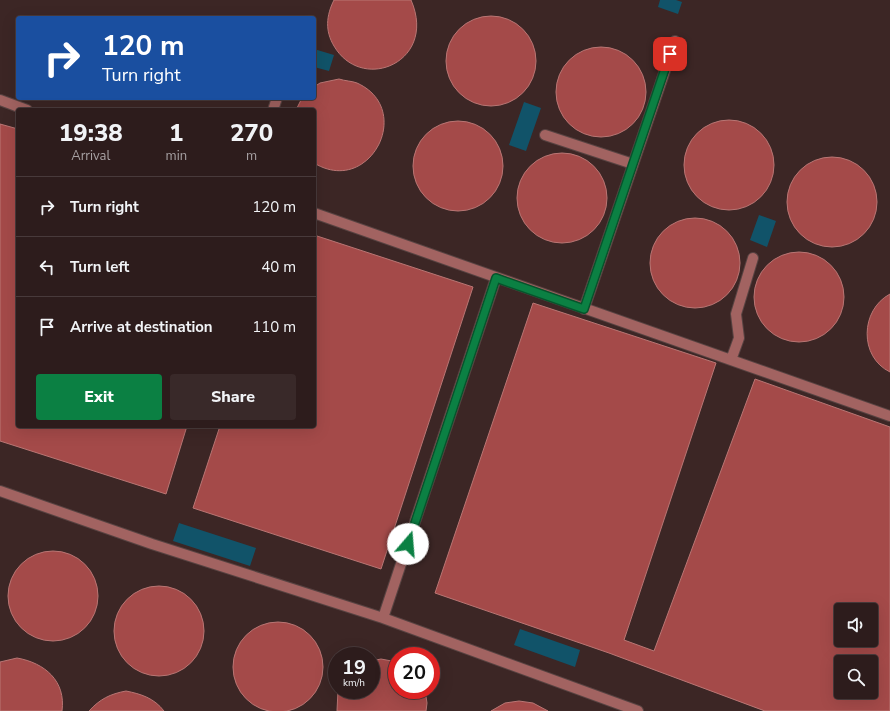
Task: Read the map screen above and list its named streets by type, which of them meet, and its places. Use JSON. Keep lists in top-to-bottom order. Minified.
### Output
{"page":{"turn":["120 m","Turn right"],"eta":["19:38","Arrival","1","min","270","m"],"list":[{"name":"Turn right","value":"120 m"},{"name":"Turn left","value":"40 m"},{"name":"Arrive at destination","value":"110 m"}],"buttons":["Exit","Share"],"speed":"19 km/h","limit":"20"}}
